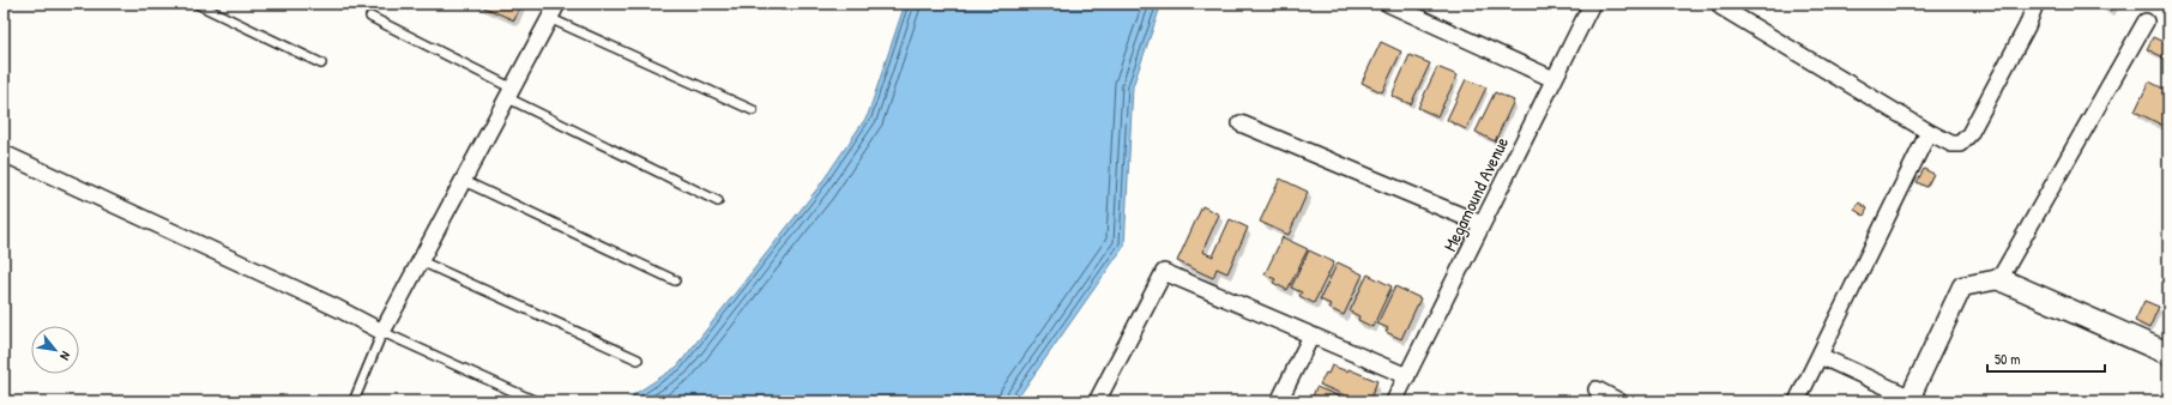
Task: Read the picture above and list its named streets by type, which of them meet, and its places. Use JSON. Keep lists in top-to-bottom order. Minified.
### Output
{"streets":{"street":["Megamound Avenue"]},"scale_bar":"50 m","north":"bottom right"}
